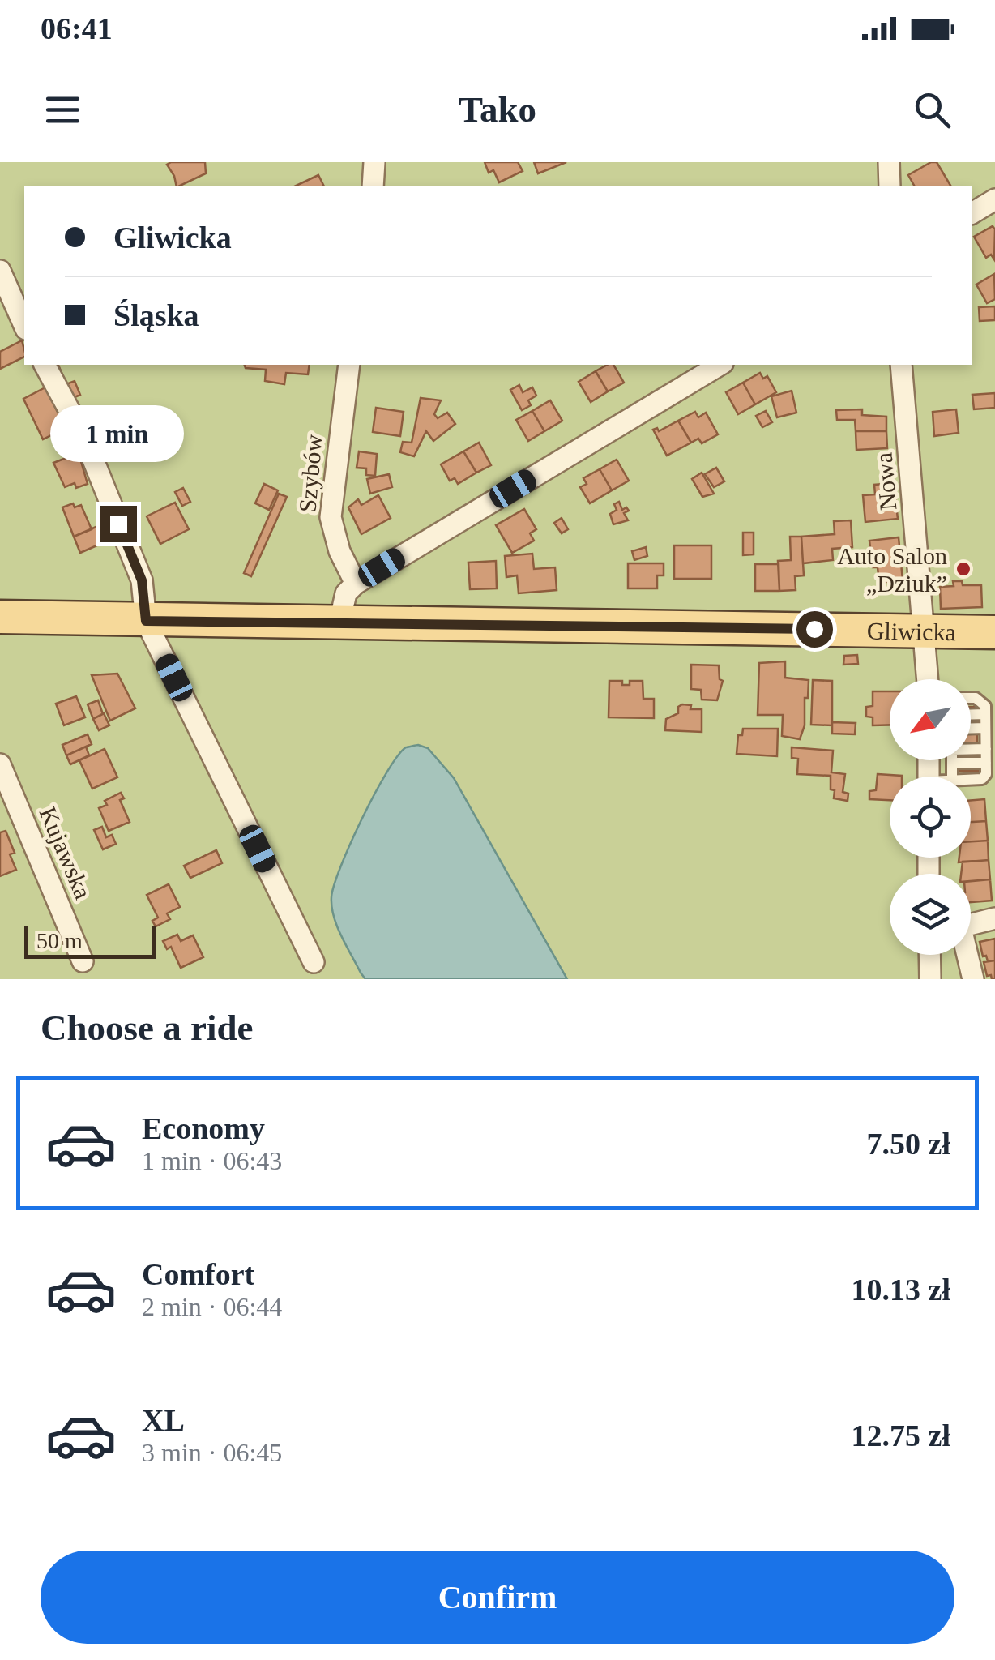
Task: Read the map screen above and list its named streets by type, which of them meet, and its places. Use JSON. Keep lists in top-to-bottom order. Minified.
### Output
{"streets":{"main road":["Gliwicka"],"street":["Szybów","Nowa","Kujawska"]},"crossings":[["Nowa","Gliwicka"]],"places":["Auto Salon „Dziuk”"],"scale_bar":"50 m","north":"bottom left","page":{"status":"06:41","header":"Tako","banner":["Gliwicka","Śląska"],"bubble":"1 min","scale":"50 m","heading":"Choose a ride","list":[{"name":"Economy","note":"1 min · 06:43","value":"7.50 zł"},{"name":"Comfort","note":"2 min · 06:44","value":"10.13 zł"},{"name":"XL","note":"3 min · 06:45","value":"12.75 zł"}],"buttons":"Confirm"}}
